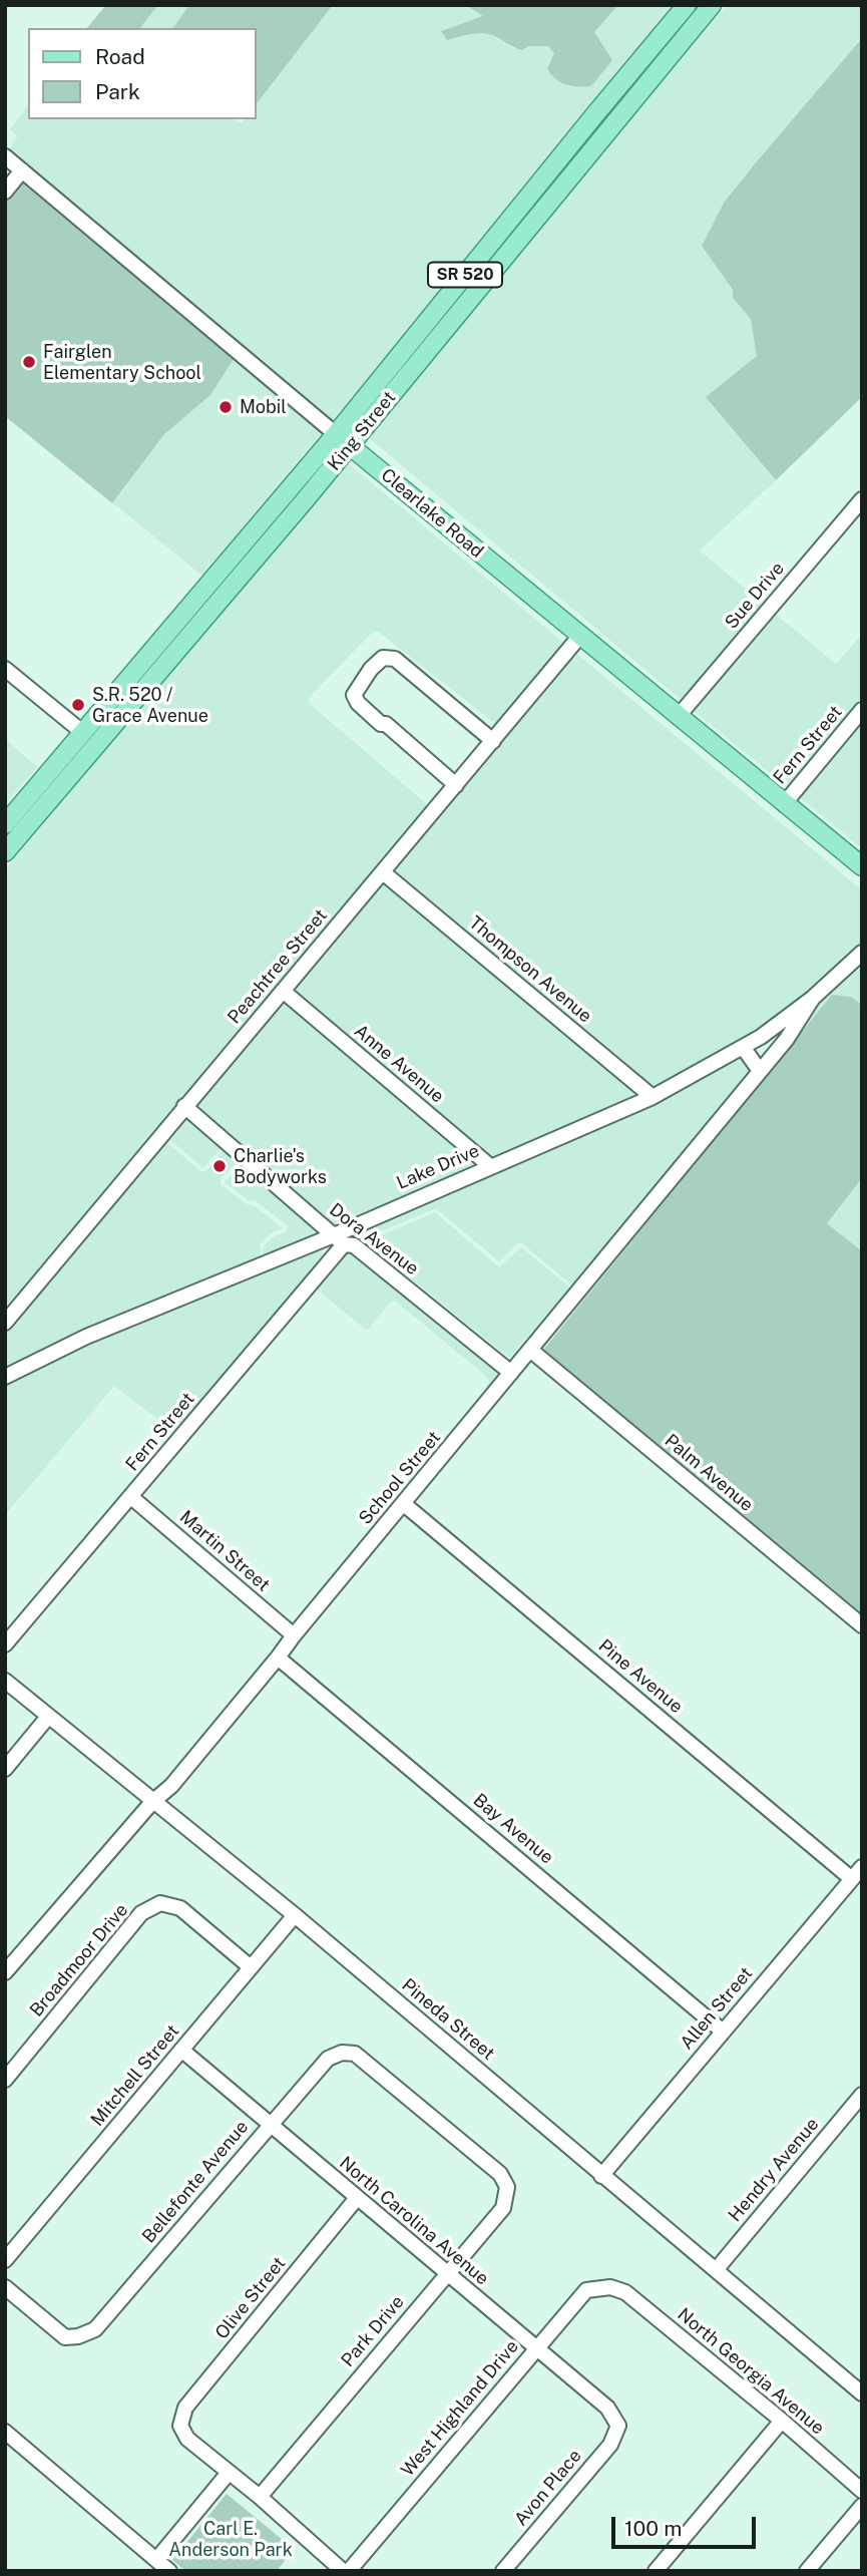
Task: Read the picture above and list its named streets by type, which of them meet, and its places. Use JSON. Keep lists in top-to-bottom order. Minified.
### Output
{"streets":{"main road":["SR 520","King Street","Clearlake Road"],"street":["Sue Drive","Fern Street","Peachtree Street","Thompson Avenue","Anne Avenue","Lake Drive","Dora Avenue","Palm Avenue","School Street","Martin Street","Pine Avenue","Bay Avenue","Broadmoor Drive","Allen Street","Pineda Street","Mitchell Street","Hendry Avenue","Bellefonte Avenue","North Carolina Avenue","Olive Street","Park Drive","North Georgia Avenue","West Highland Drive","Avon Place"]},"crossings":[["King Street","Clearlake Road"],["Clearlake Road","Sue Drive"],["Clearlake Road","Fern Street"],["Clearlake Road","Peachtree Street"],["Fern Street","Lake Drive"],["Fern Street","Dora Avenue"],["Fern Street","Martin Street"],["Peachtree Street","Thompson Avenue"],["Peachtree Street","Anne Avenue"],["Peachtree Street","Dora Avenue"],["Thompson Avenue","Lake Drive"],["Anne Avenue","Lake Drive"],["Lake Drive","Dora Avenue"],["Lake Drive","School Street"],["Dora Avenue","School Street"],["Palm Avenue","School Street"],["School Street","Martin Street"],["School Street","Pine Avenue"],["School Street","Bay Avenue"],["School Street","Pineda Street"],["Pine Avenue","Allen Street"],["Bay Avenue","Allen Street"],["Broadmoor Drive","Mitchell Street"],["Allen Street","Pineda Street"],["Pineda Street","Mitchell Street"],["Pineda Street","Hendry Avenue"],["Mitchell Street","North Carolina Avenue"],["Bellefonte Avenue","North Carolina Avenue"],["Bellefonte Avenue","Park Drive"],["North Carolina Avenue","Olive Street"],["North Carolina Avenue","Park Drive"],["North Carolina Avenue","West Highland Drive"],["North Carolina Avenue","Avon Place"],["North Georgia Avenue","West Highland Drive"]],"parks":["Carl E. Anderson Park"],"places":["Fairglen Elementary School","Mobil","S.R. 520 / Grace Avenue","Charlie's Bodyworks"],"legend":["Road","Park"],"scale_bar":"100 m"}
